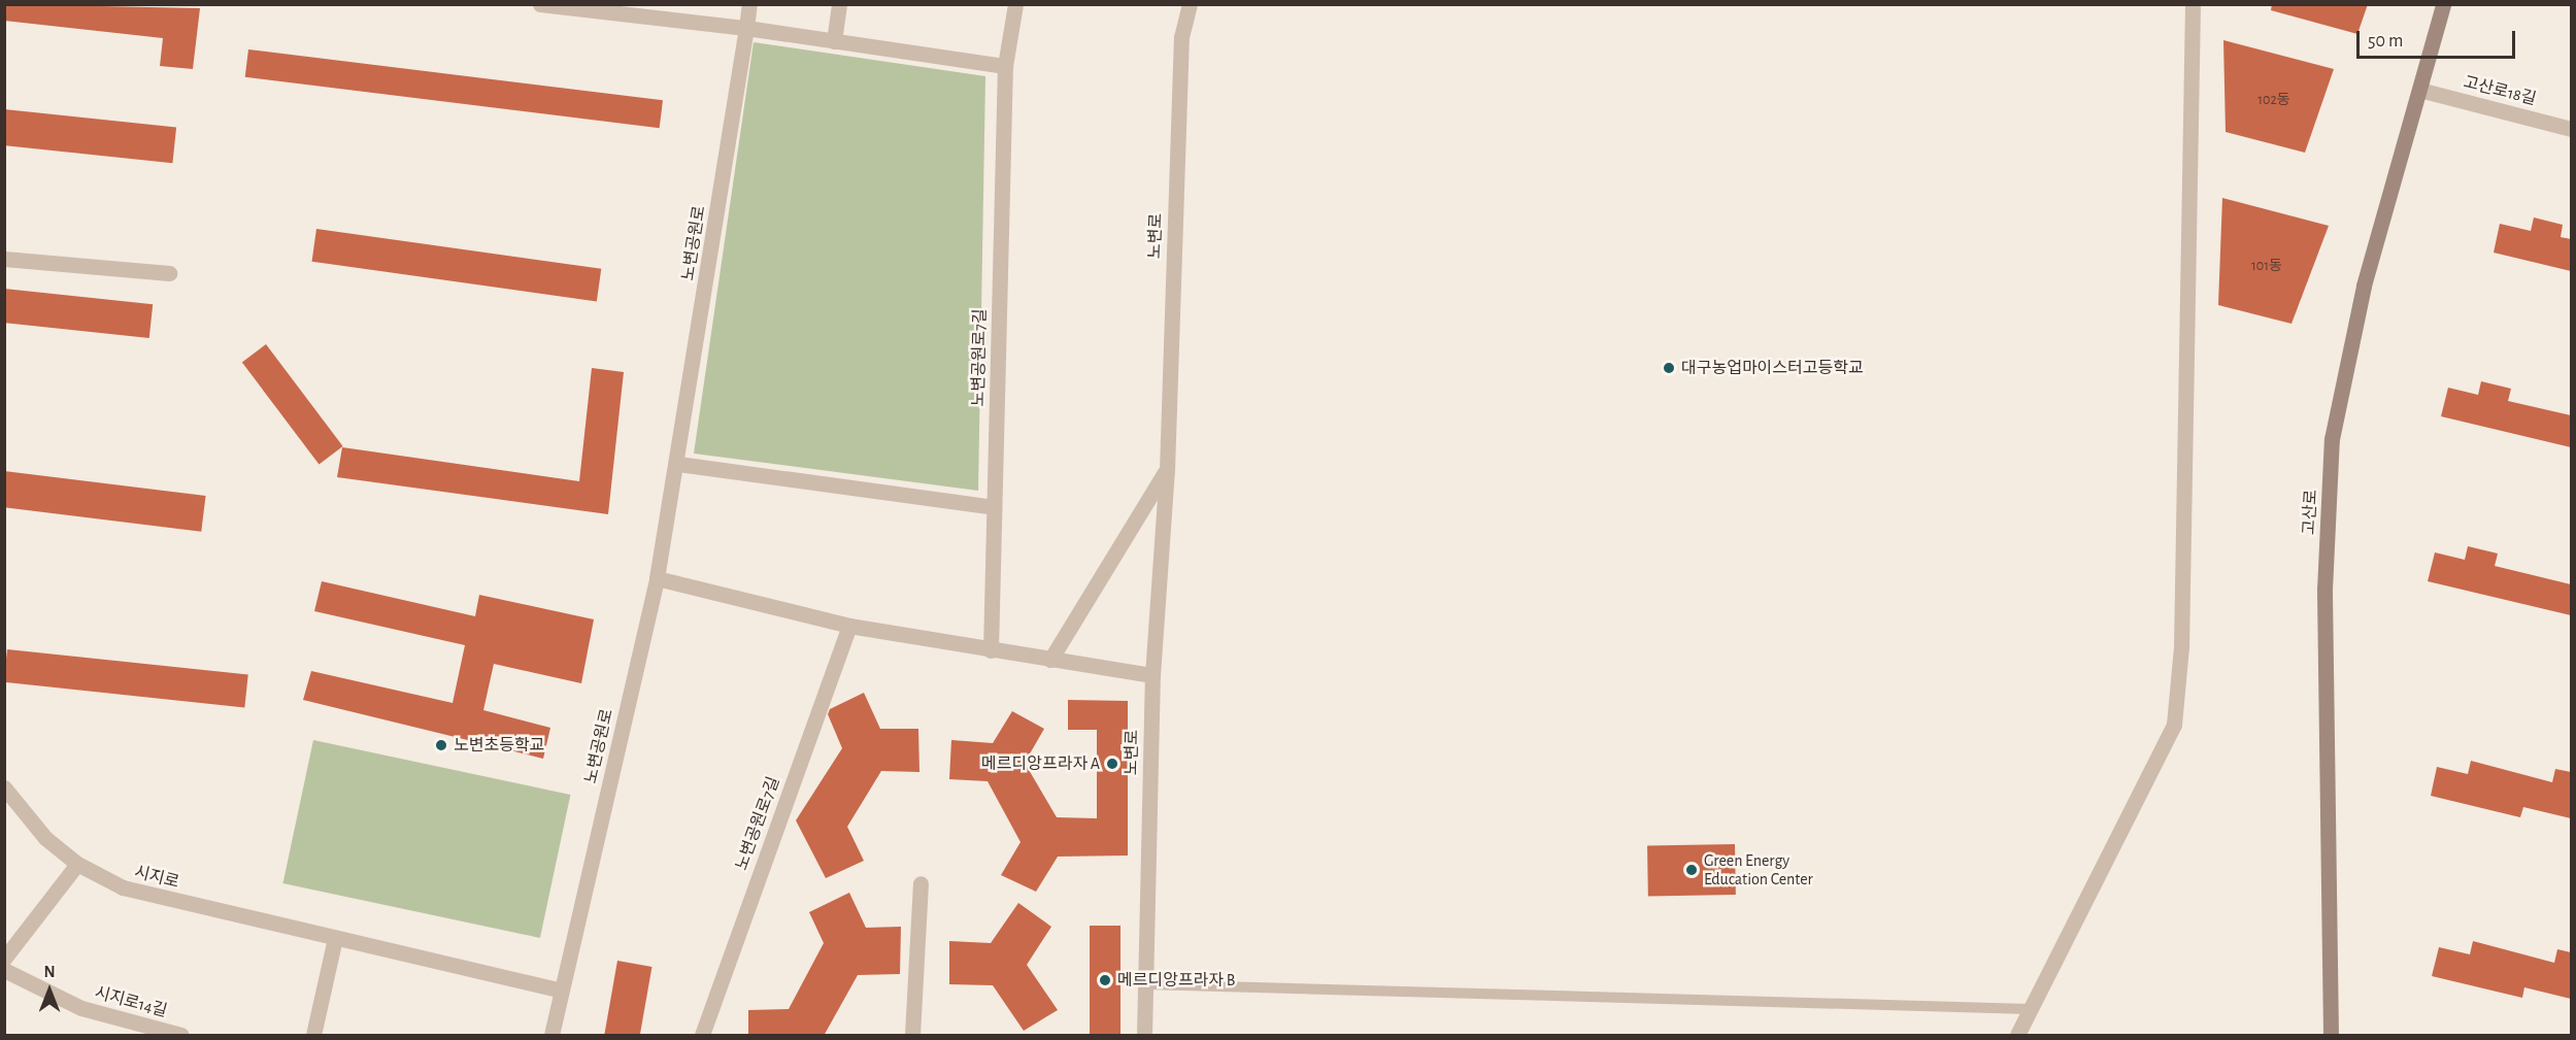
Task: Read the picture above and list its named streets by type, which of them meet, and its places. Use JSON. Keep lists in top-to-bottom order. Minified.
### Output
{"streets":{"main road":["고산로"],"street":["고산로18길","노변로","노변공원로","노변공원로7길","시지로","시지로14길"]},"crossings":[["고산로18길","고산로"],["노변공원로","시지로"]],"places":["대구농업마이스터고등학교","노변초등학교","메르디앙프라자 A","Green Energy Education Center","메르디앙프라자 B"],"house_numbers":["102동","101동"],"scale_bar":"50 m","north":"top"}
